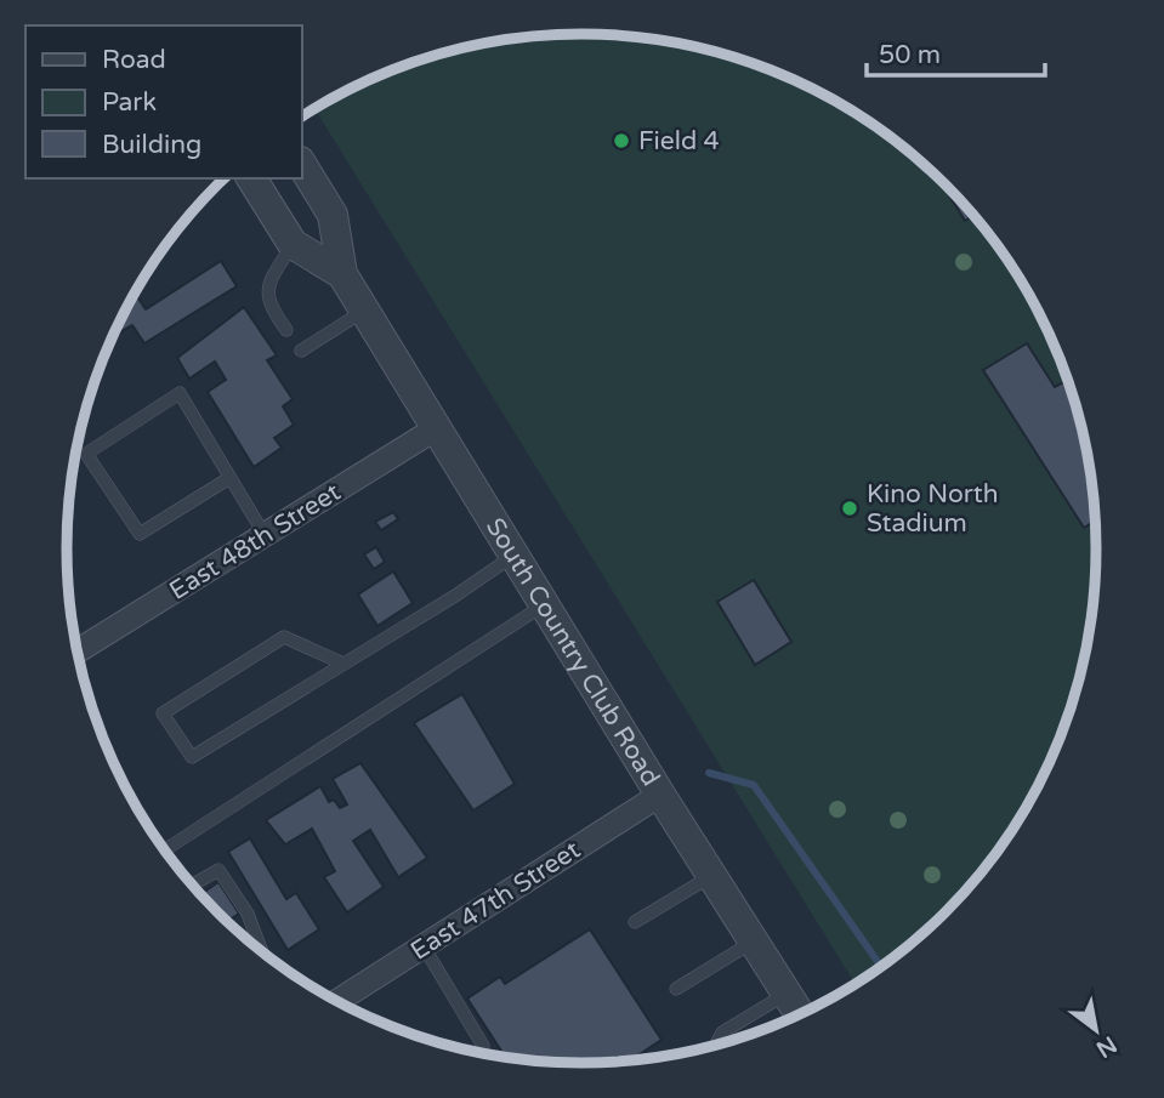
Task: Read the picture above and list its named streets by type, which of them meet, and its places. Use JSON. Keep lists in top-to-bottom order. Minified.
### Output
{"streets":{"street":["East 48th Street","South Country Club Road","East 47th Street"]},"crossings":[["East 48th Street","South Country Club Road"],["South Country Club Road","East 47th Street"]],"places":["Field 4","Kino North Stadium"],"legend":["Road","Park","Building"],"scale_bar":"50 m","north":"bottom right"}
